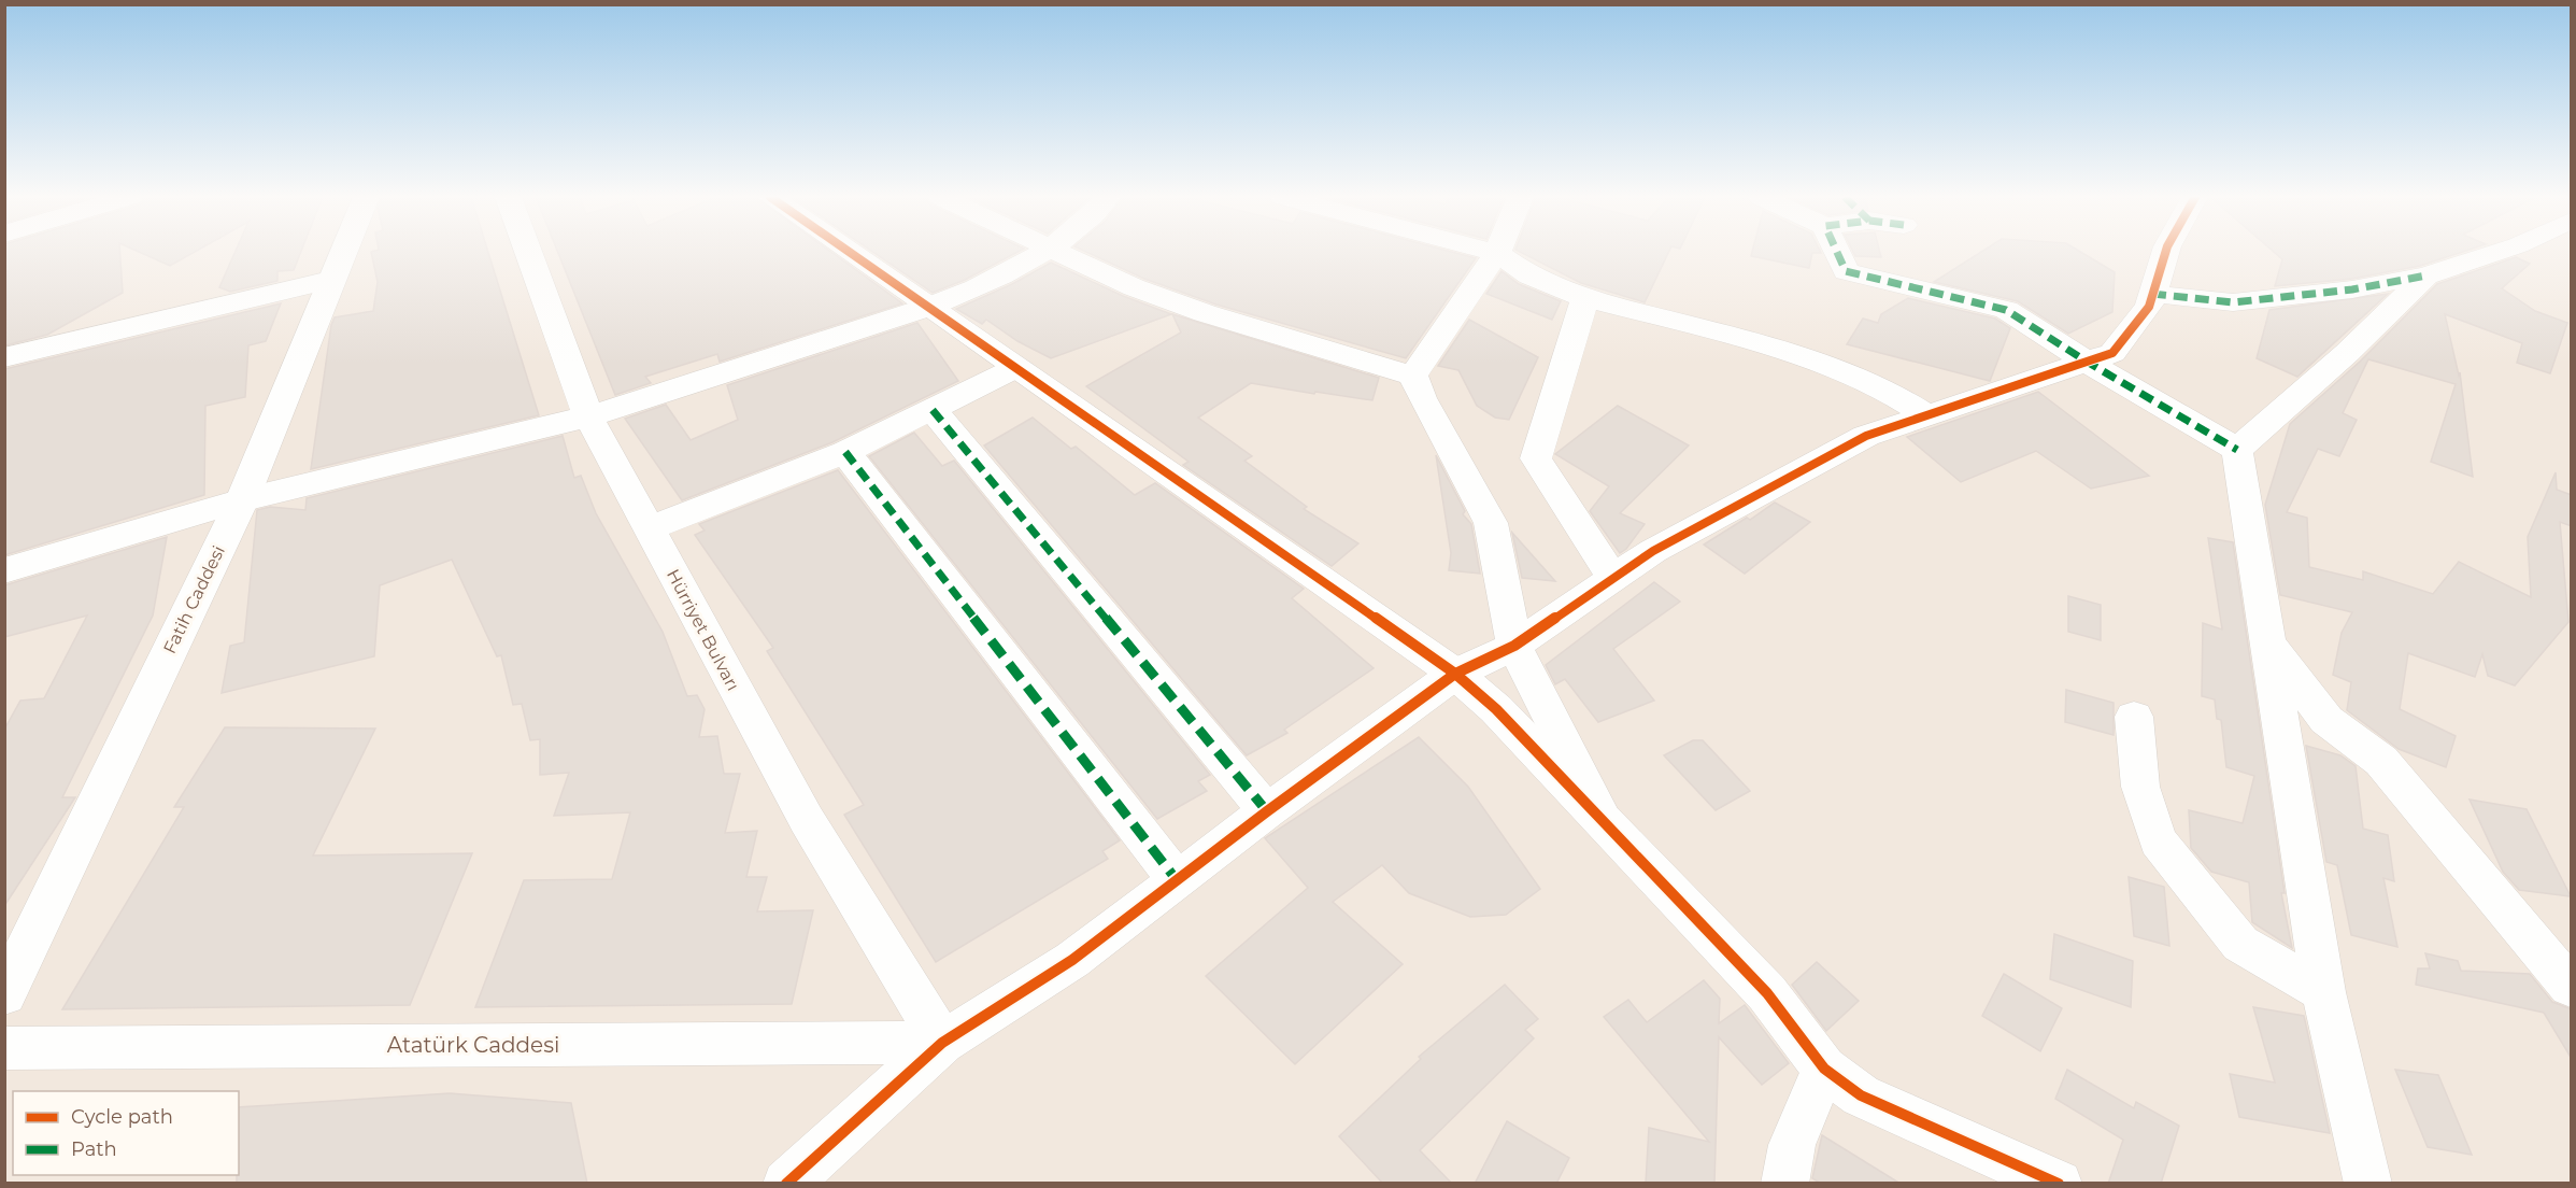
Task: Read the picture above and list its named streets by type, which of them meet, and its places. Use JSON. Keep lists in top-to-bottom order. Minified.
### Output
{"streets":{"street":["Fatih Caddesi","Hürriyet Bulvarı","Atatürk Caddesi"]},"crossings":[["Hürriyet Bulvarı","Atatürk Caddesi"]],"legend":["Cycle path","Path"]}
